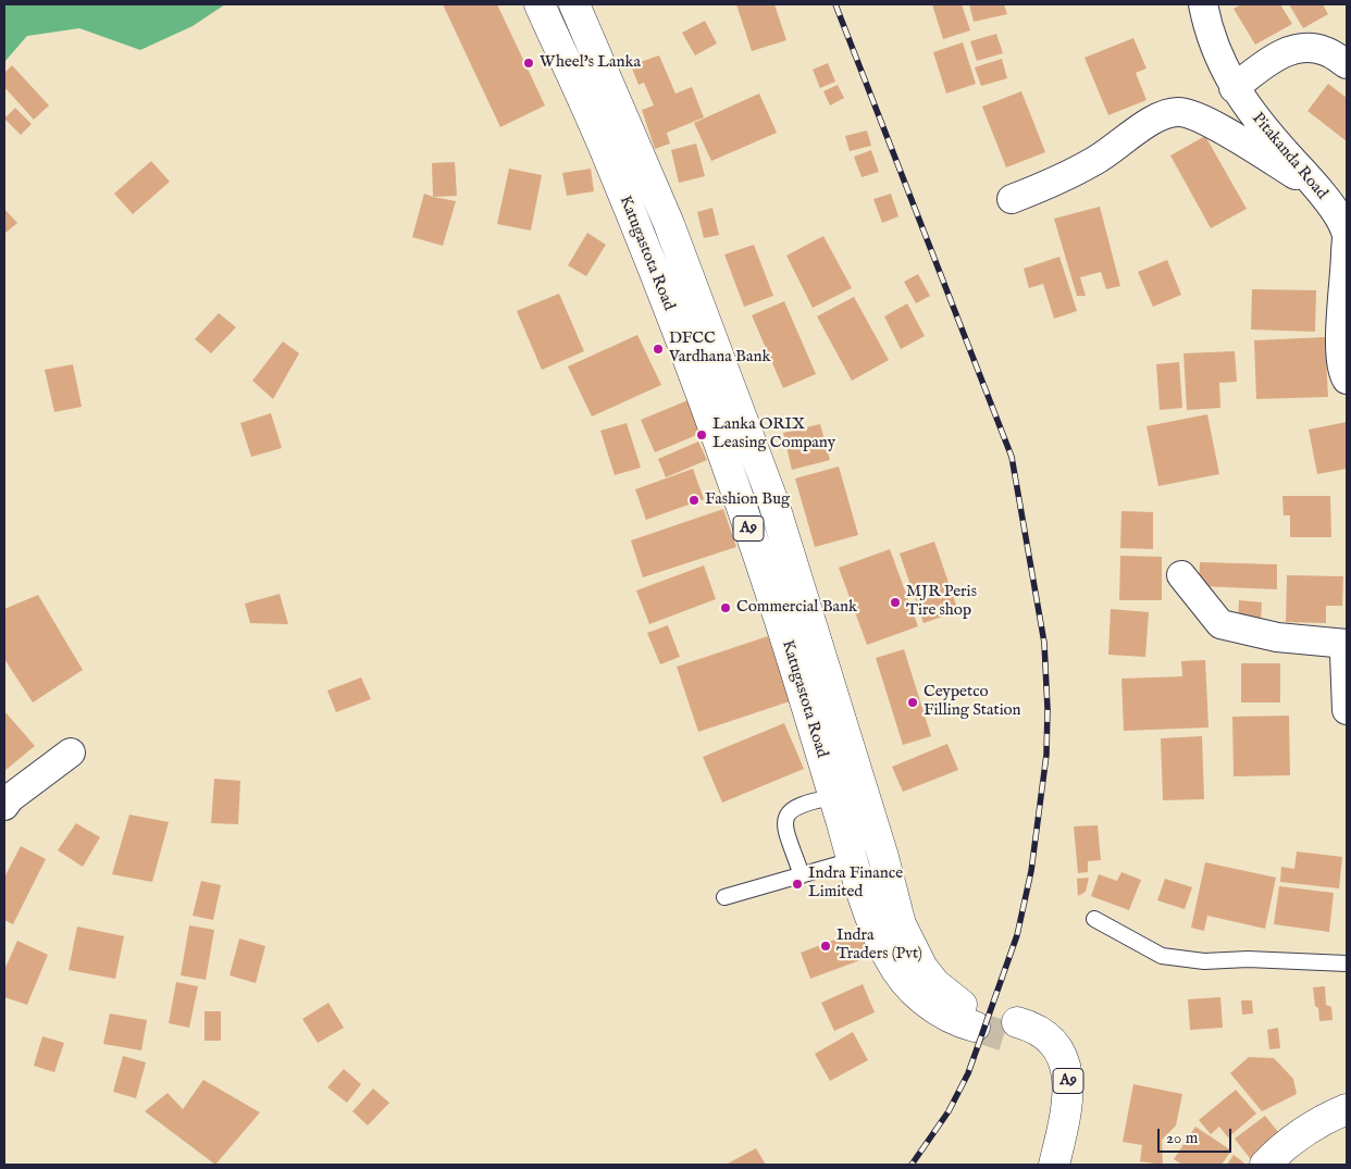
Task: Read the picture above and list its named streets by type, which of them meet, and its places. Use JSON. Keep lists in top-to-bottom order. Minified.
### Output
{"streets":{"main road":["Katugastota Road","A9"],"street":["Pitakanda Road"]},"places":["Wheel's Lanka","DFCC Vardhana Bank","Lanka ORIX Leasing Company","Fashion Bug","MJR Peris Tire shop","Commercial Bank","Ceypetco Filling Station","Indra Finance Limited","Indra Traders (Pvt)"],"scale_bar":"20 m"}
